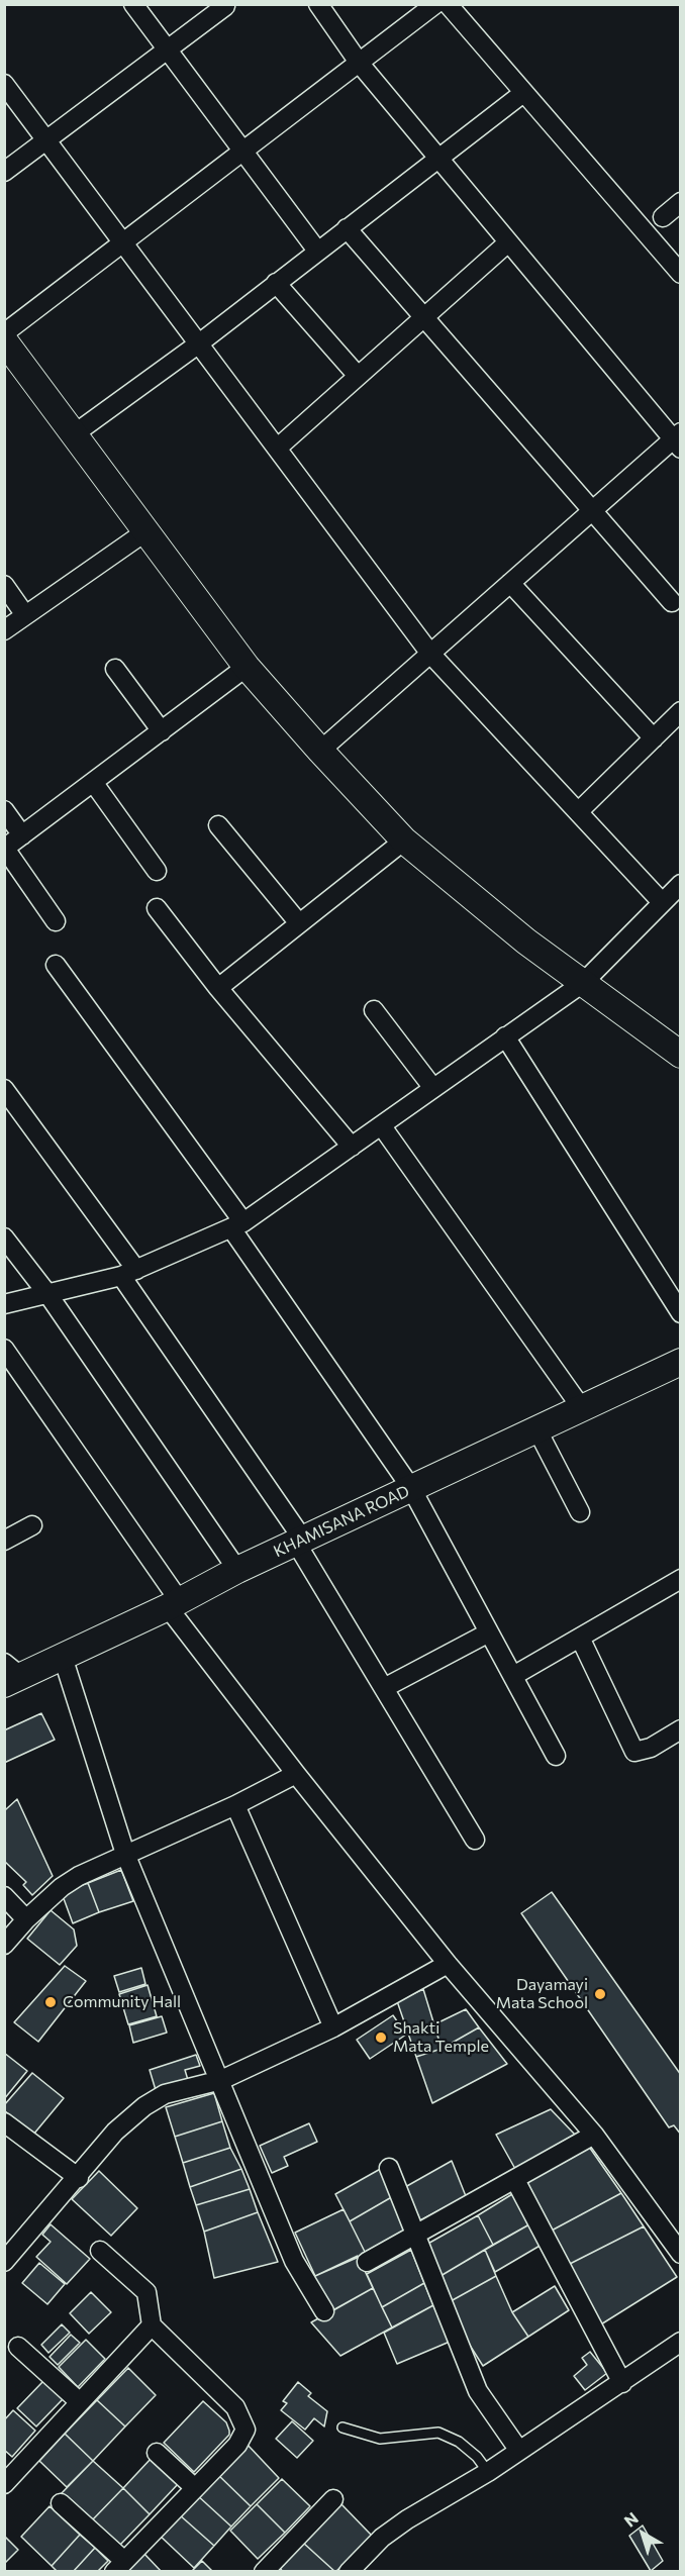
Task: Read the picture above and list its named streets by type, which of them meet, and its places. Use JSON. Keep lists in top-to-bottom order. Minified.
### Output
{"streets":{"street":["KHAMISANA ROAD"]},"places":["Dayamayi Mata School","Community Hall","Shakti Mata Temple"],"north":"top left"}
